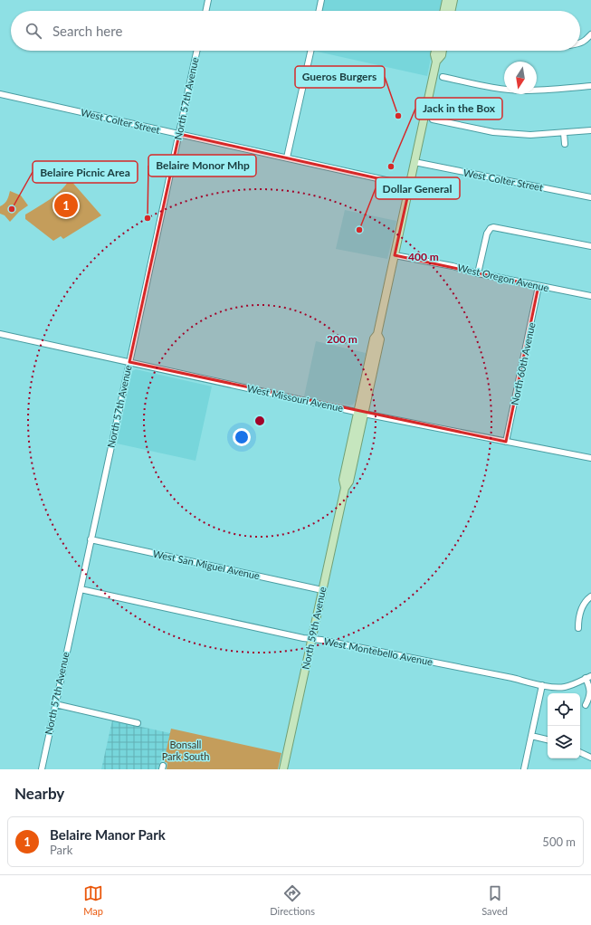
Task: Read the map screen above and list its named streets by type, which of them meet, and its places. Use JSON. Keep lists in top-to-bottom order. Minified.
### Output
{"streets":{"main road":["North 59th Avenue"],"street":["North 57th Avenue","West Colter Street","West Oregon Avenue","North 60th Avenue","West Missouri Avenue","West San Miguel Avenue","West Montebello Avenue"]},"crossings":[["North 57th Avenue","West Colter Street"],["North 57th Avenue","West Missouri Avenue"],["North 57th Avenue","West San Miguel Avenue"],["North 57th Avenue","West Montebello Avenue"],["West Colter Street","North 59th Avenue"],["West Oregon Avenue","North 60th Avenue"],["West Oregon Avenue","North 59th Avenue"],["North 60th Avenue","West Missouri Avenue"],["West Missouri Avenue","North 59th Avenue"],["West San Miguel Avenue","North 59th Avenue"],["North 59th Avenue","West Montebello Avenue"]],"parks":["Bonsall Park South"],"places":["Gueros Burgers","Jack in the Box","Belaire Picnic Area","Belaire Monor Mhp","Dollar General"],"north":"bottom","page":{"search":"Search here","pins":"1","heading":"Nearby","list":[{"mark":"1","name":"Belaire Manor Park","note":"Park","value":"500 m"}],"nav":["Map","Directions","Saved"]},"rings":["400 m","200 m"]}
